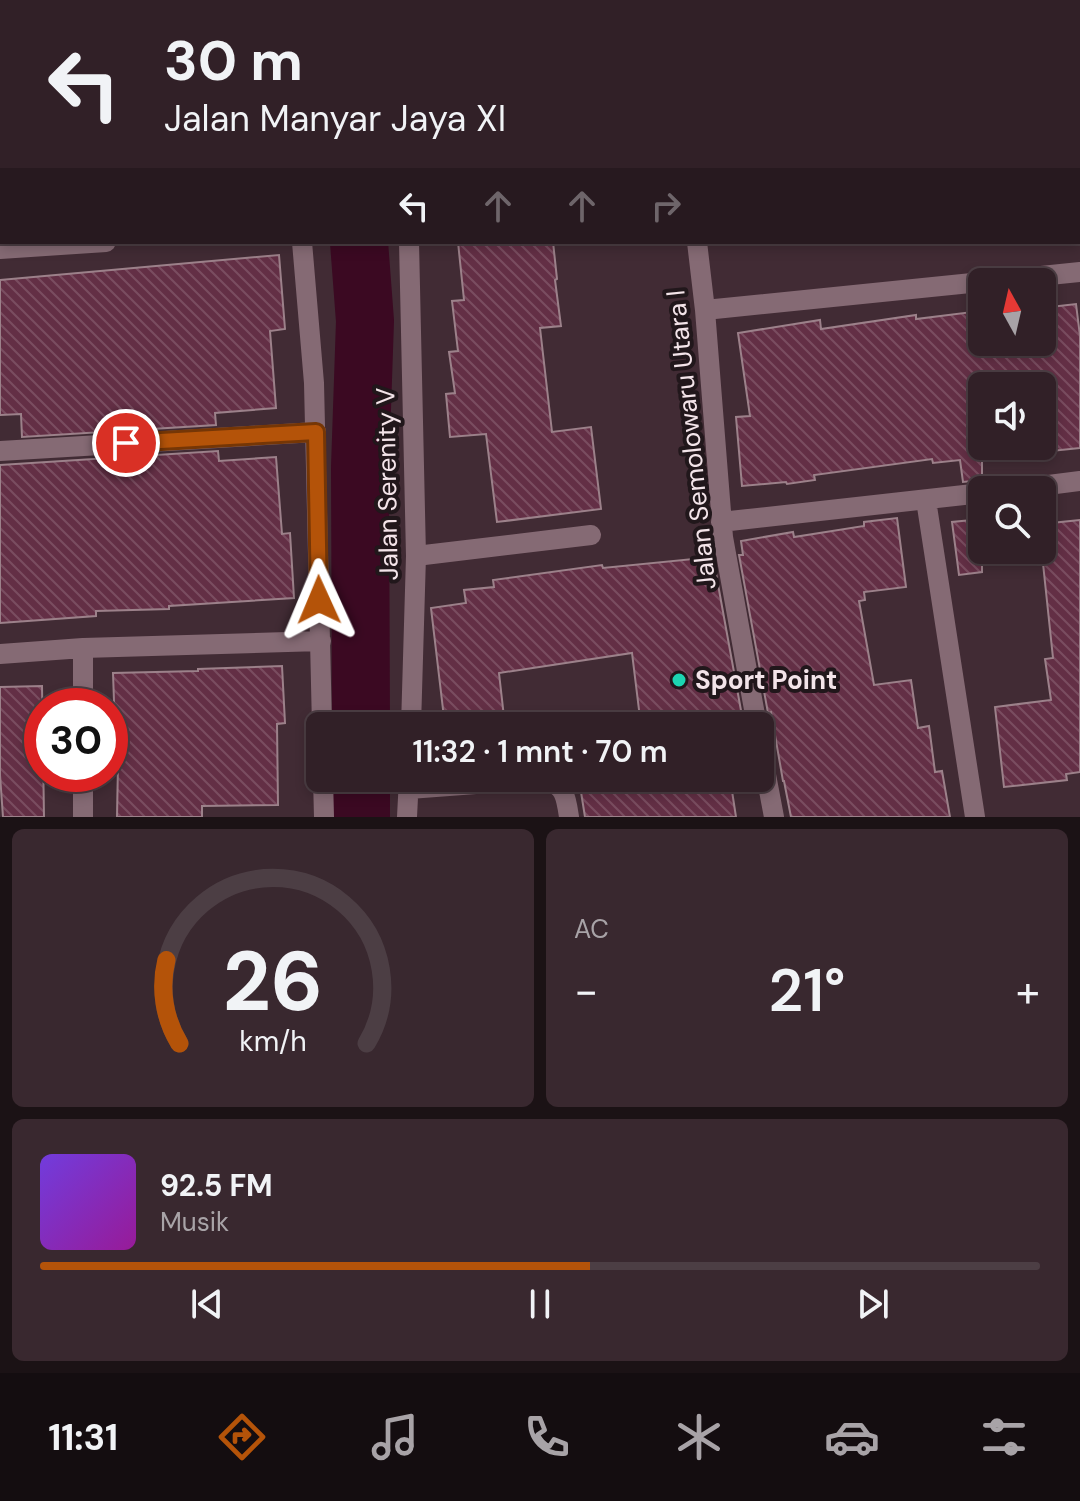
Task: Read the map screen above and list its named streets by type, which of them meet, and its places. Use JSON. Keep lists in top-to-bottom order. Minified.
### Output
{"streets":{"street":["Jalan Semolowaru Utara I","Jalan Serenity V"]},"places":["Sport Point"],"north":"top","page":{"turn":["30 m","Jalan Manyar Jaya XI"],"limit":"30","trip":"11:32 · 1 mnt · 70 m","tile":"AC","heat":["−","21°","+"],"song":["92.5 FM","Musik"],"tabs":"11:31","gauge":["26","km/h"]}}
